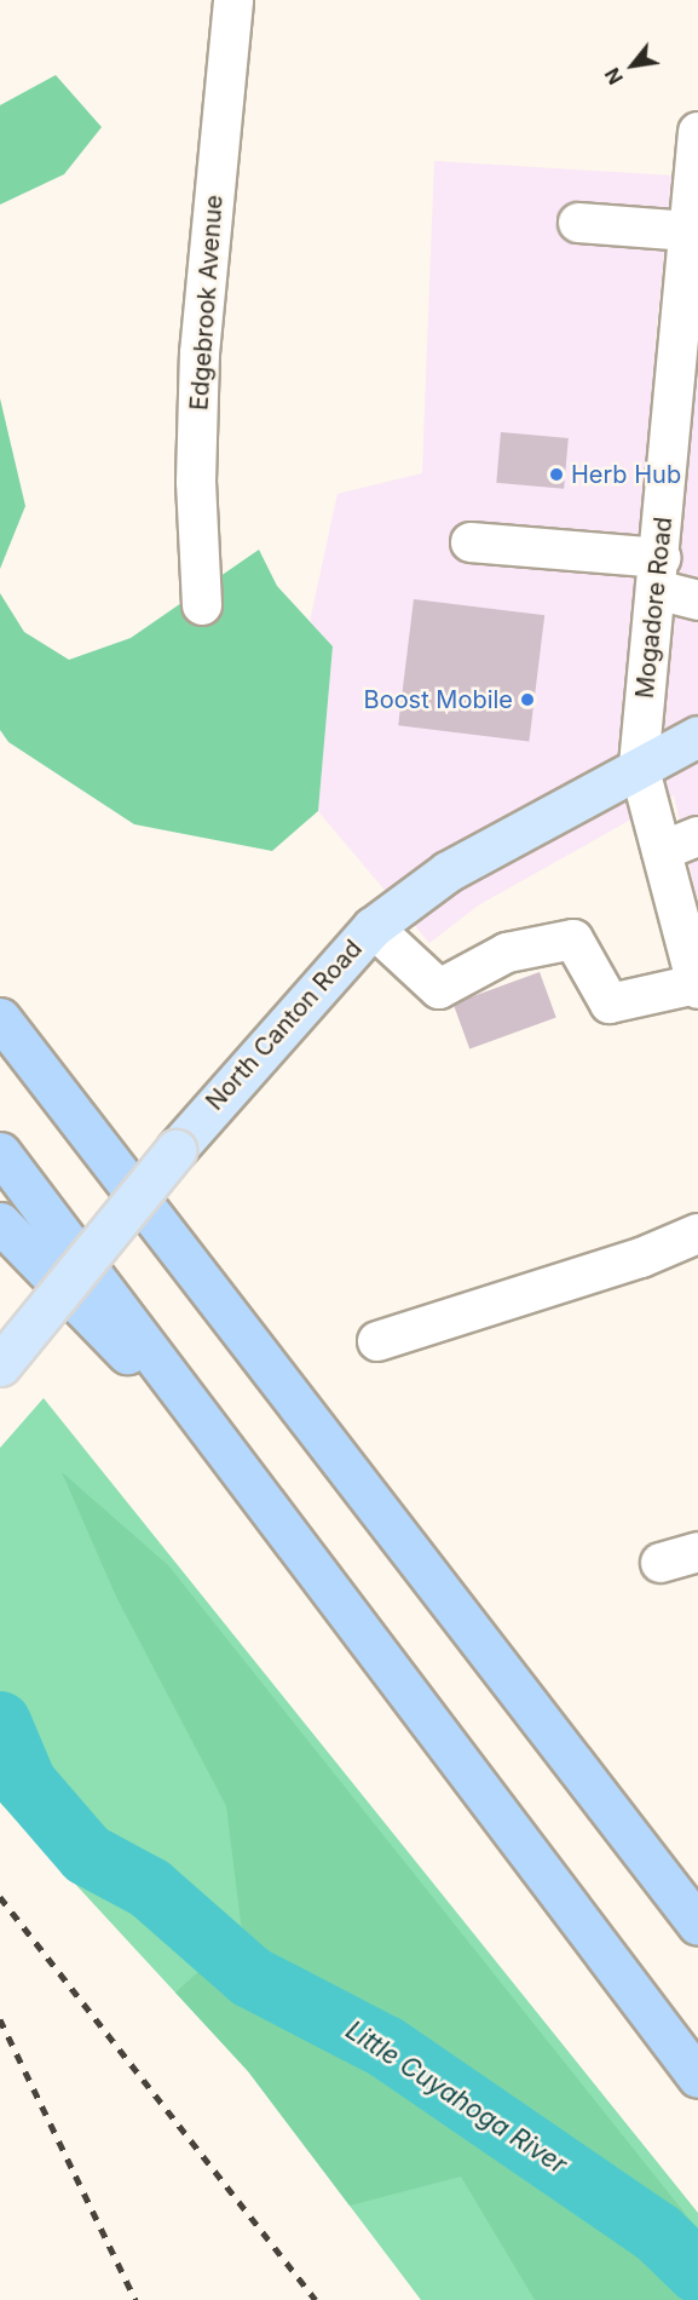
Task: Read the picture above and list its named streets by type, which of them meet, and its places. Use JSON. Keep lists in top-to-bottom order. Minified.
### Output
{"streets":{"main road":["North Canton Road"],"street":["Edgebrook Avenue","Mogadore Road"]},"crossings":[["Mogadore Road","North Canton Road"]],"water":["Little Cuyahoga River"],"places":["Herb Hub","Boost Mobile"],"north":"bottom left"}
